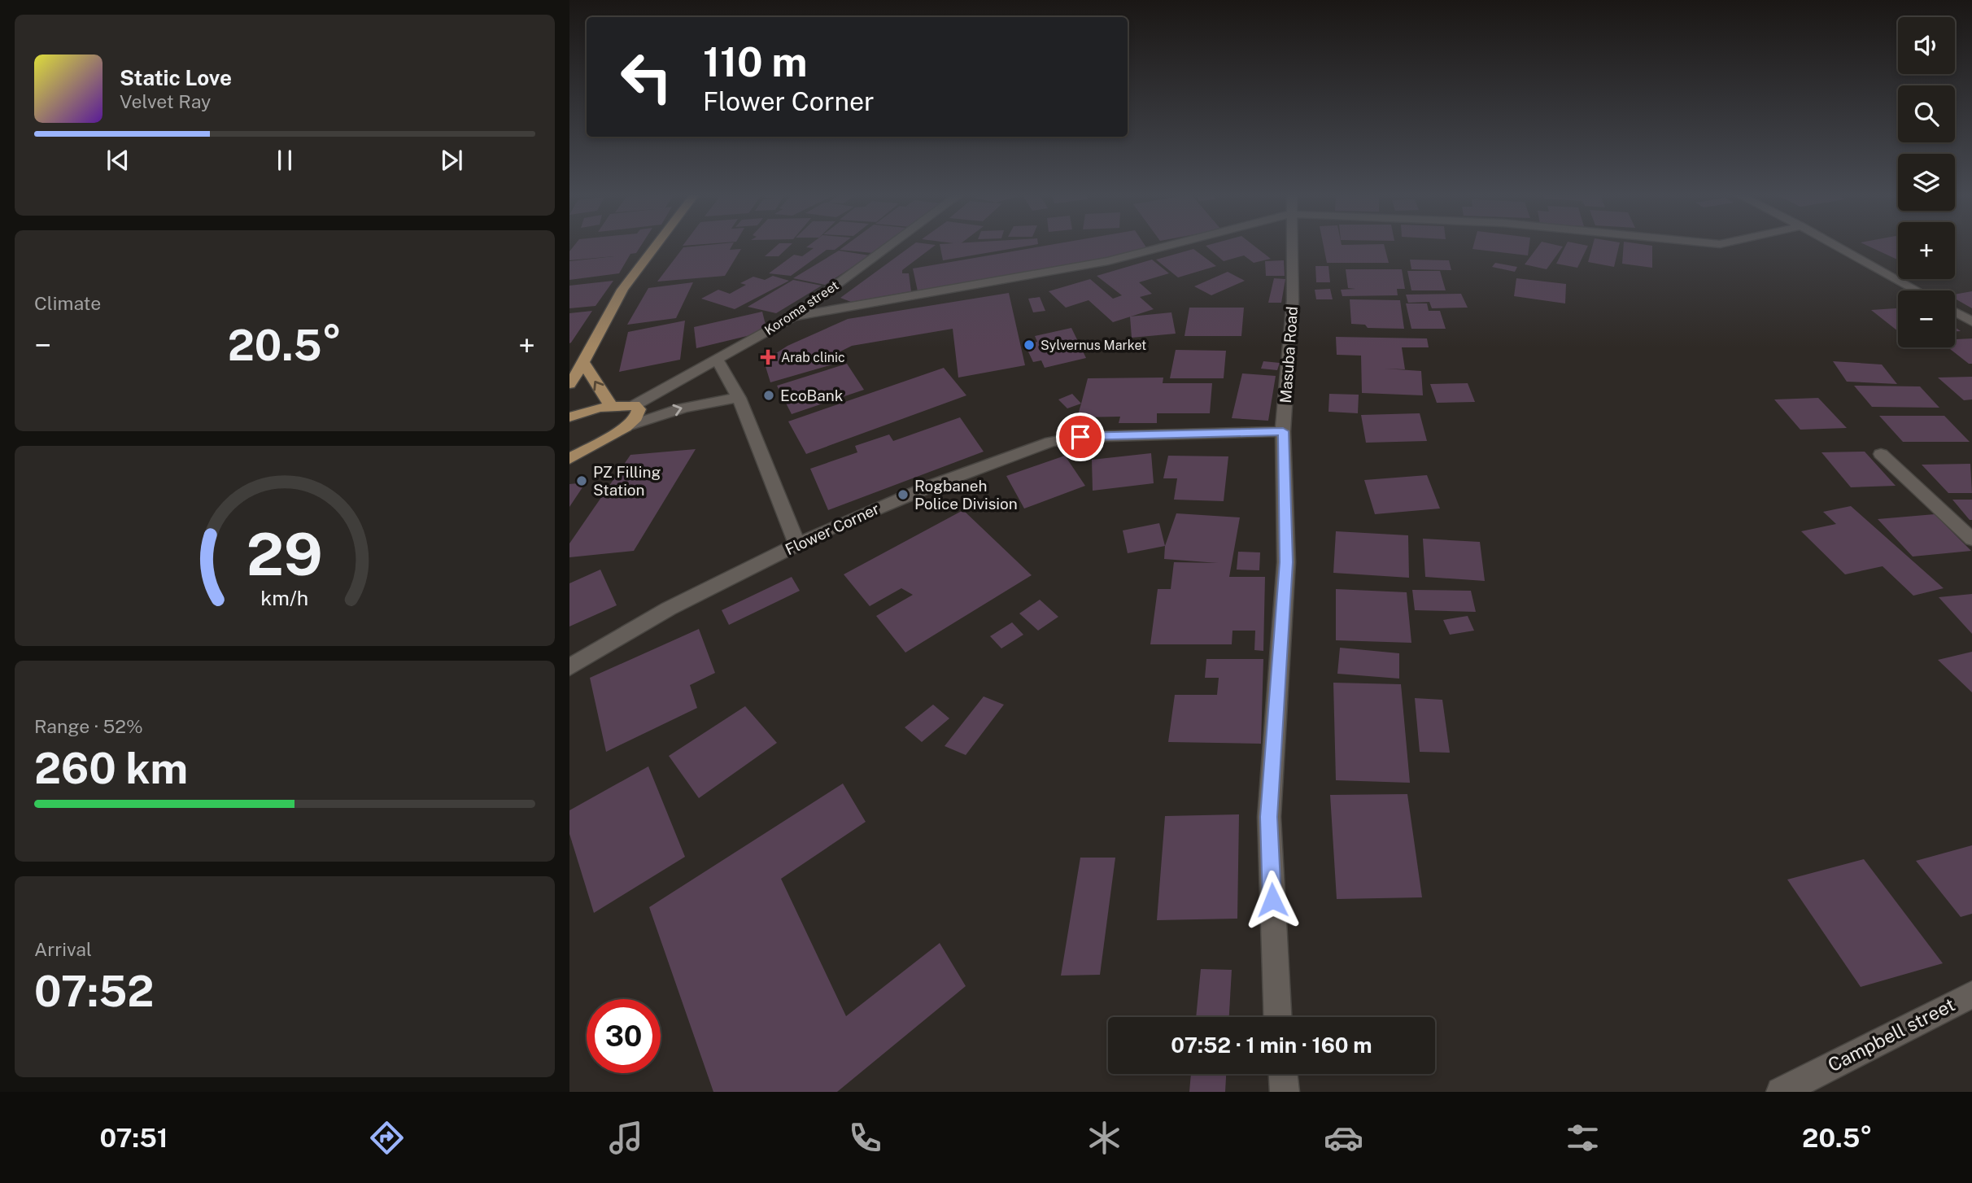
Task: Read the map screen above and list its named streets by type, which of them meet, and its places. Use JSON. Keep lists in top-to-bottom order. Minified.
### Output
{"streets":{"street":["Koroma street","Masuba Road","Flower Corner","Campbell street"]},"crossings":[["Masuba Road","Flower Corner"]],"places":{"other":["Sylvernus Market","EcoBank","PZ Filling Station","Rogbaneh Police Division"],"health":["Arab clinic"]},"page":{"map_buttons":["+","−"],"turn":["110 m","Flower Corner"],"song":["Static Love","Velvet Ray"],"tile":["Climate",["Range · 52%","260 km"],["Arrival","07:52"]],"heat":["−","20.5°","+"],"limit":"30","trip":"07:52 · 1 min · 160 m","tabs":["07:51","20.5°"],"gauge":["29","km/h"]}}
